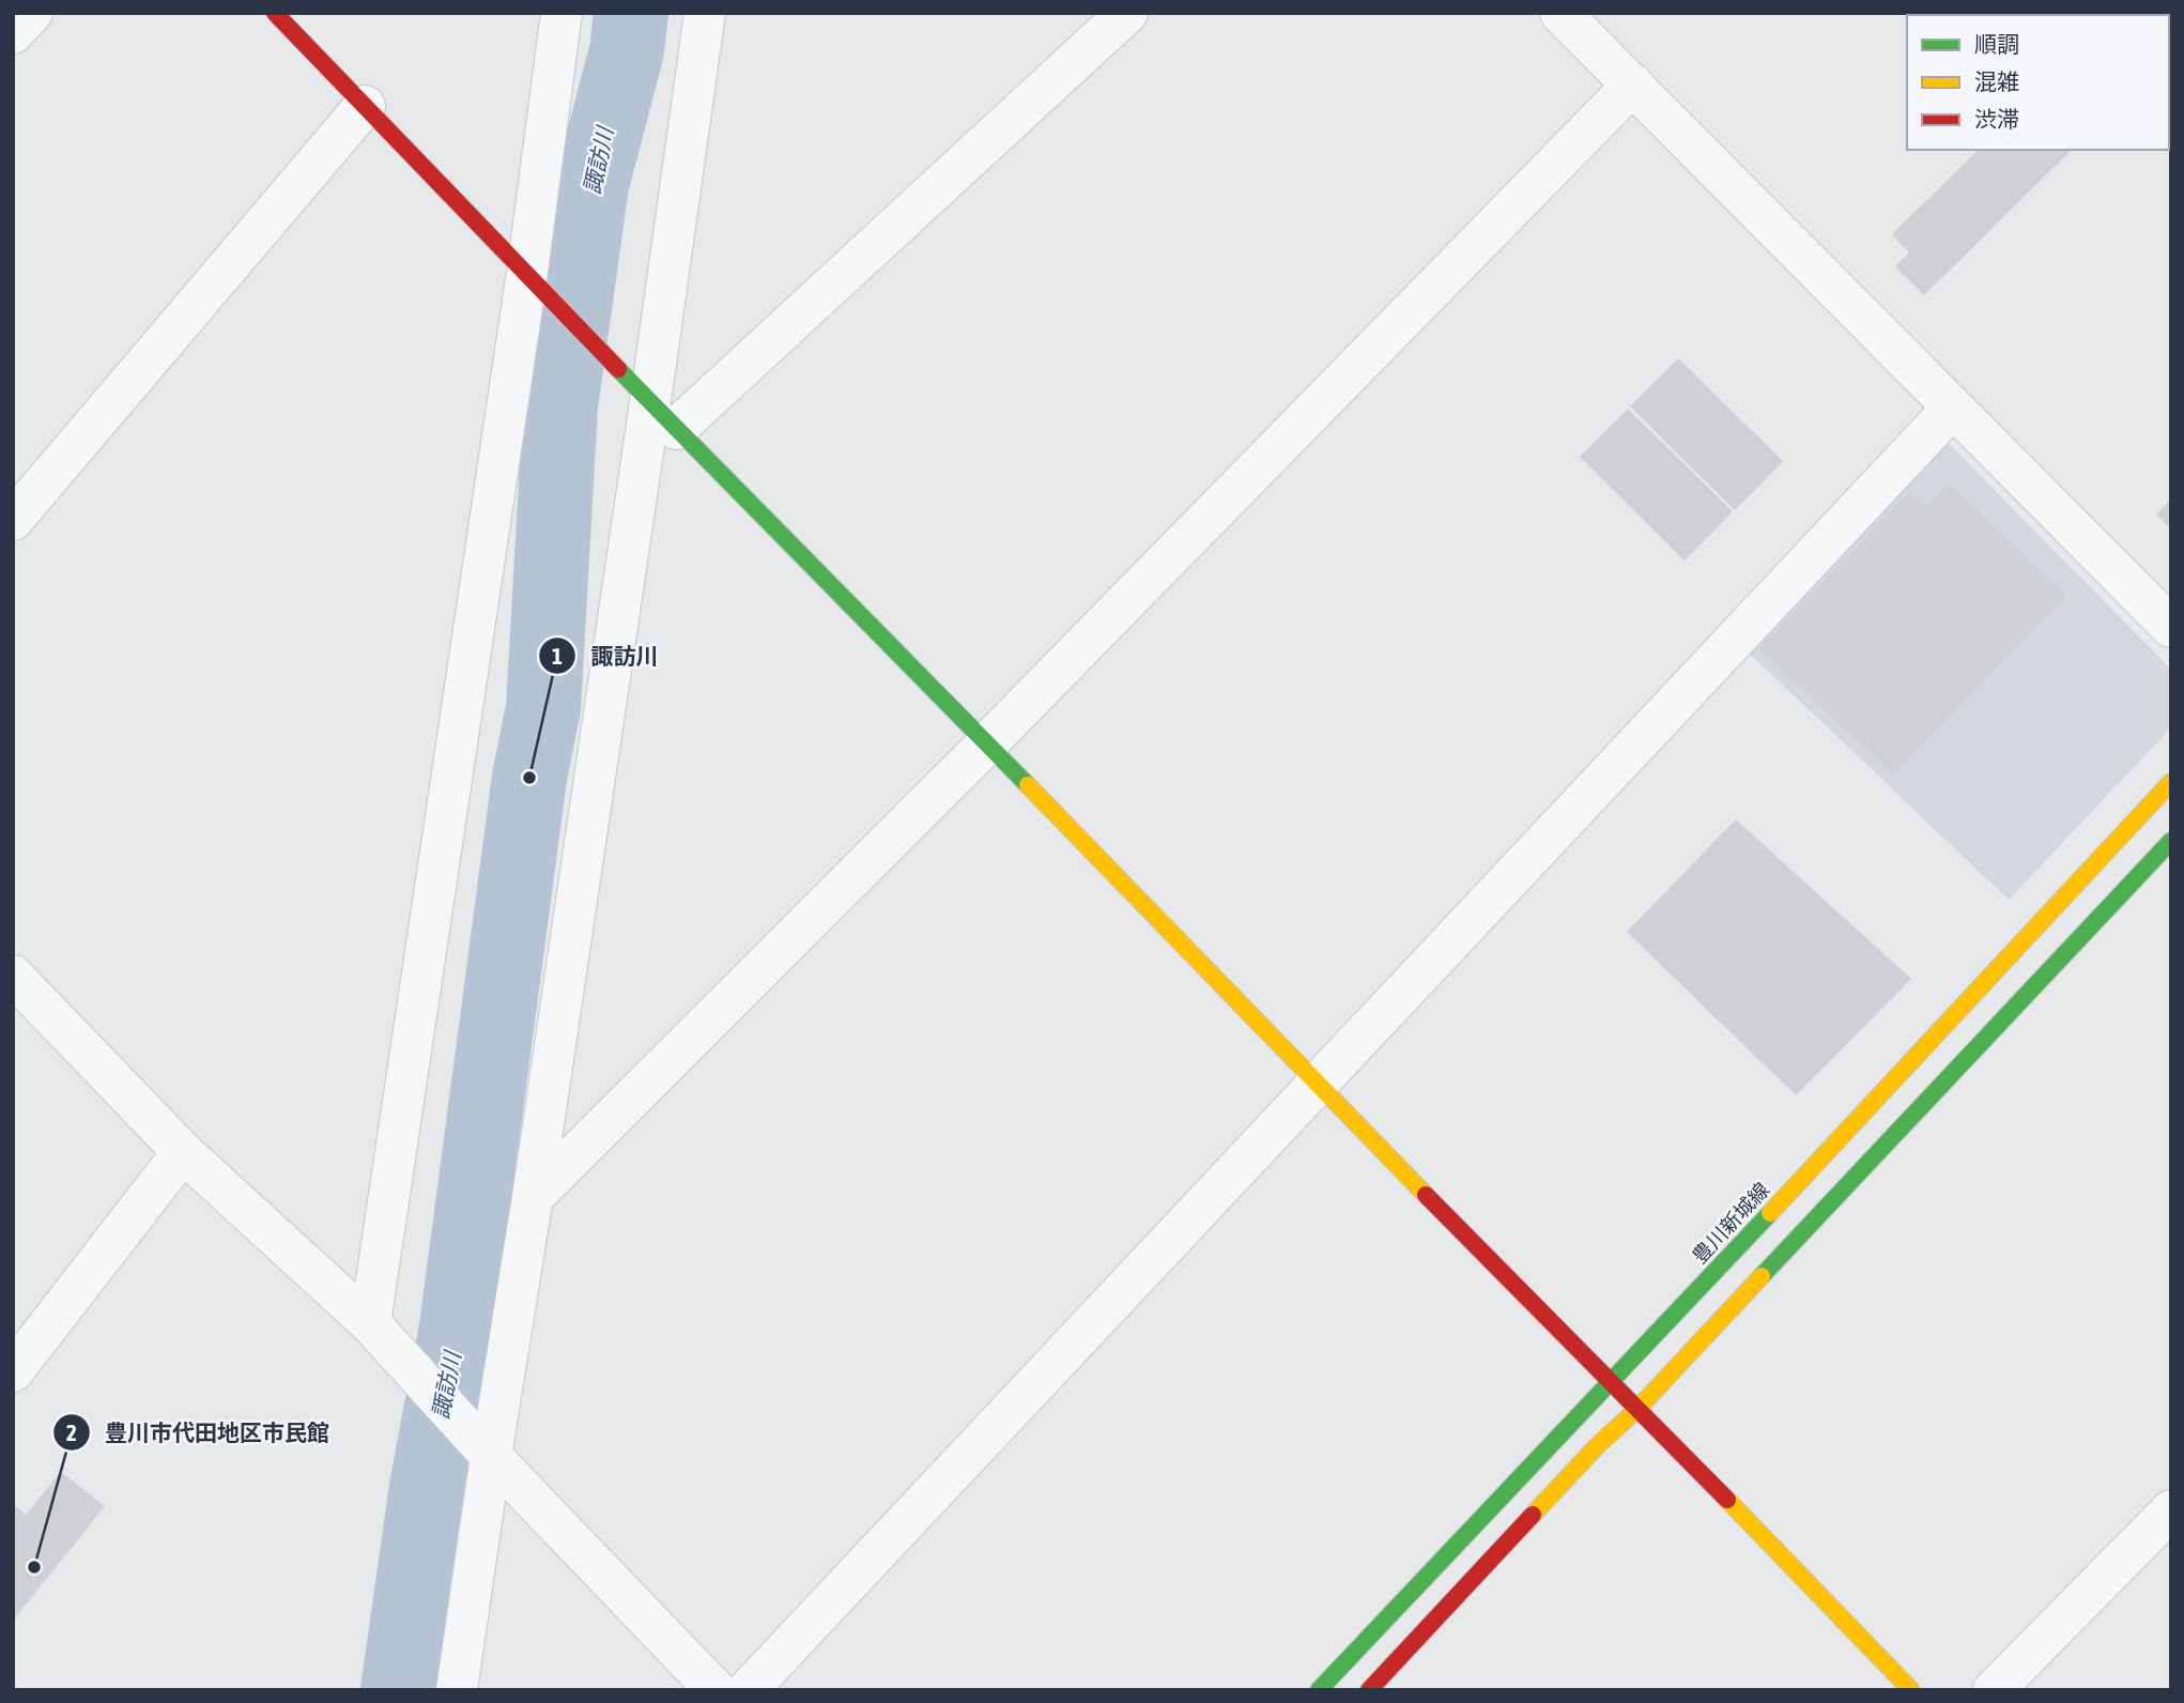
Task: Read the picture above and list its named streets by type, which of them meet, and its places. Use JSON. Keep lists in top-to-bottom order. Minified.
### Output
{"streets":{"main road":["豊川新城線"]},"water":["諏訪川"],"places":["諏訪川","豊川市代田地区市民館"],"legend":["順調","混雑","渋滞"]}
